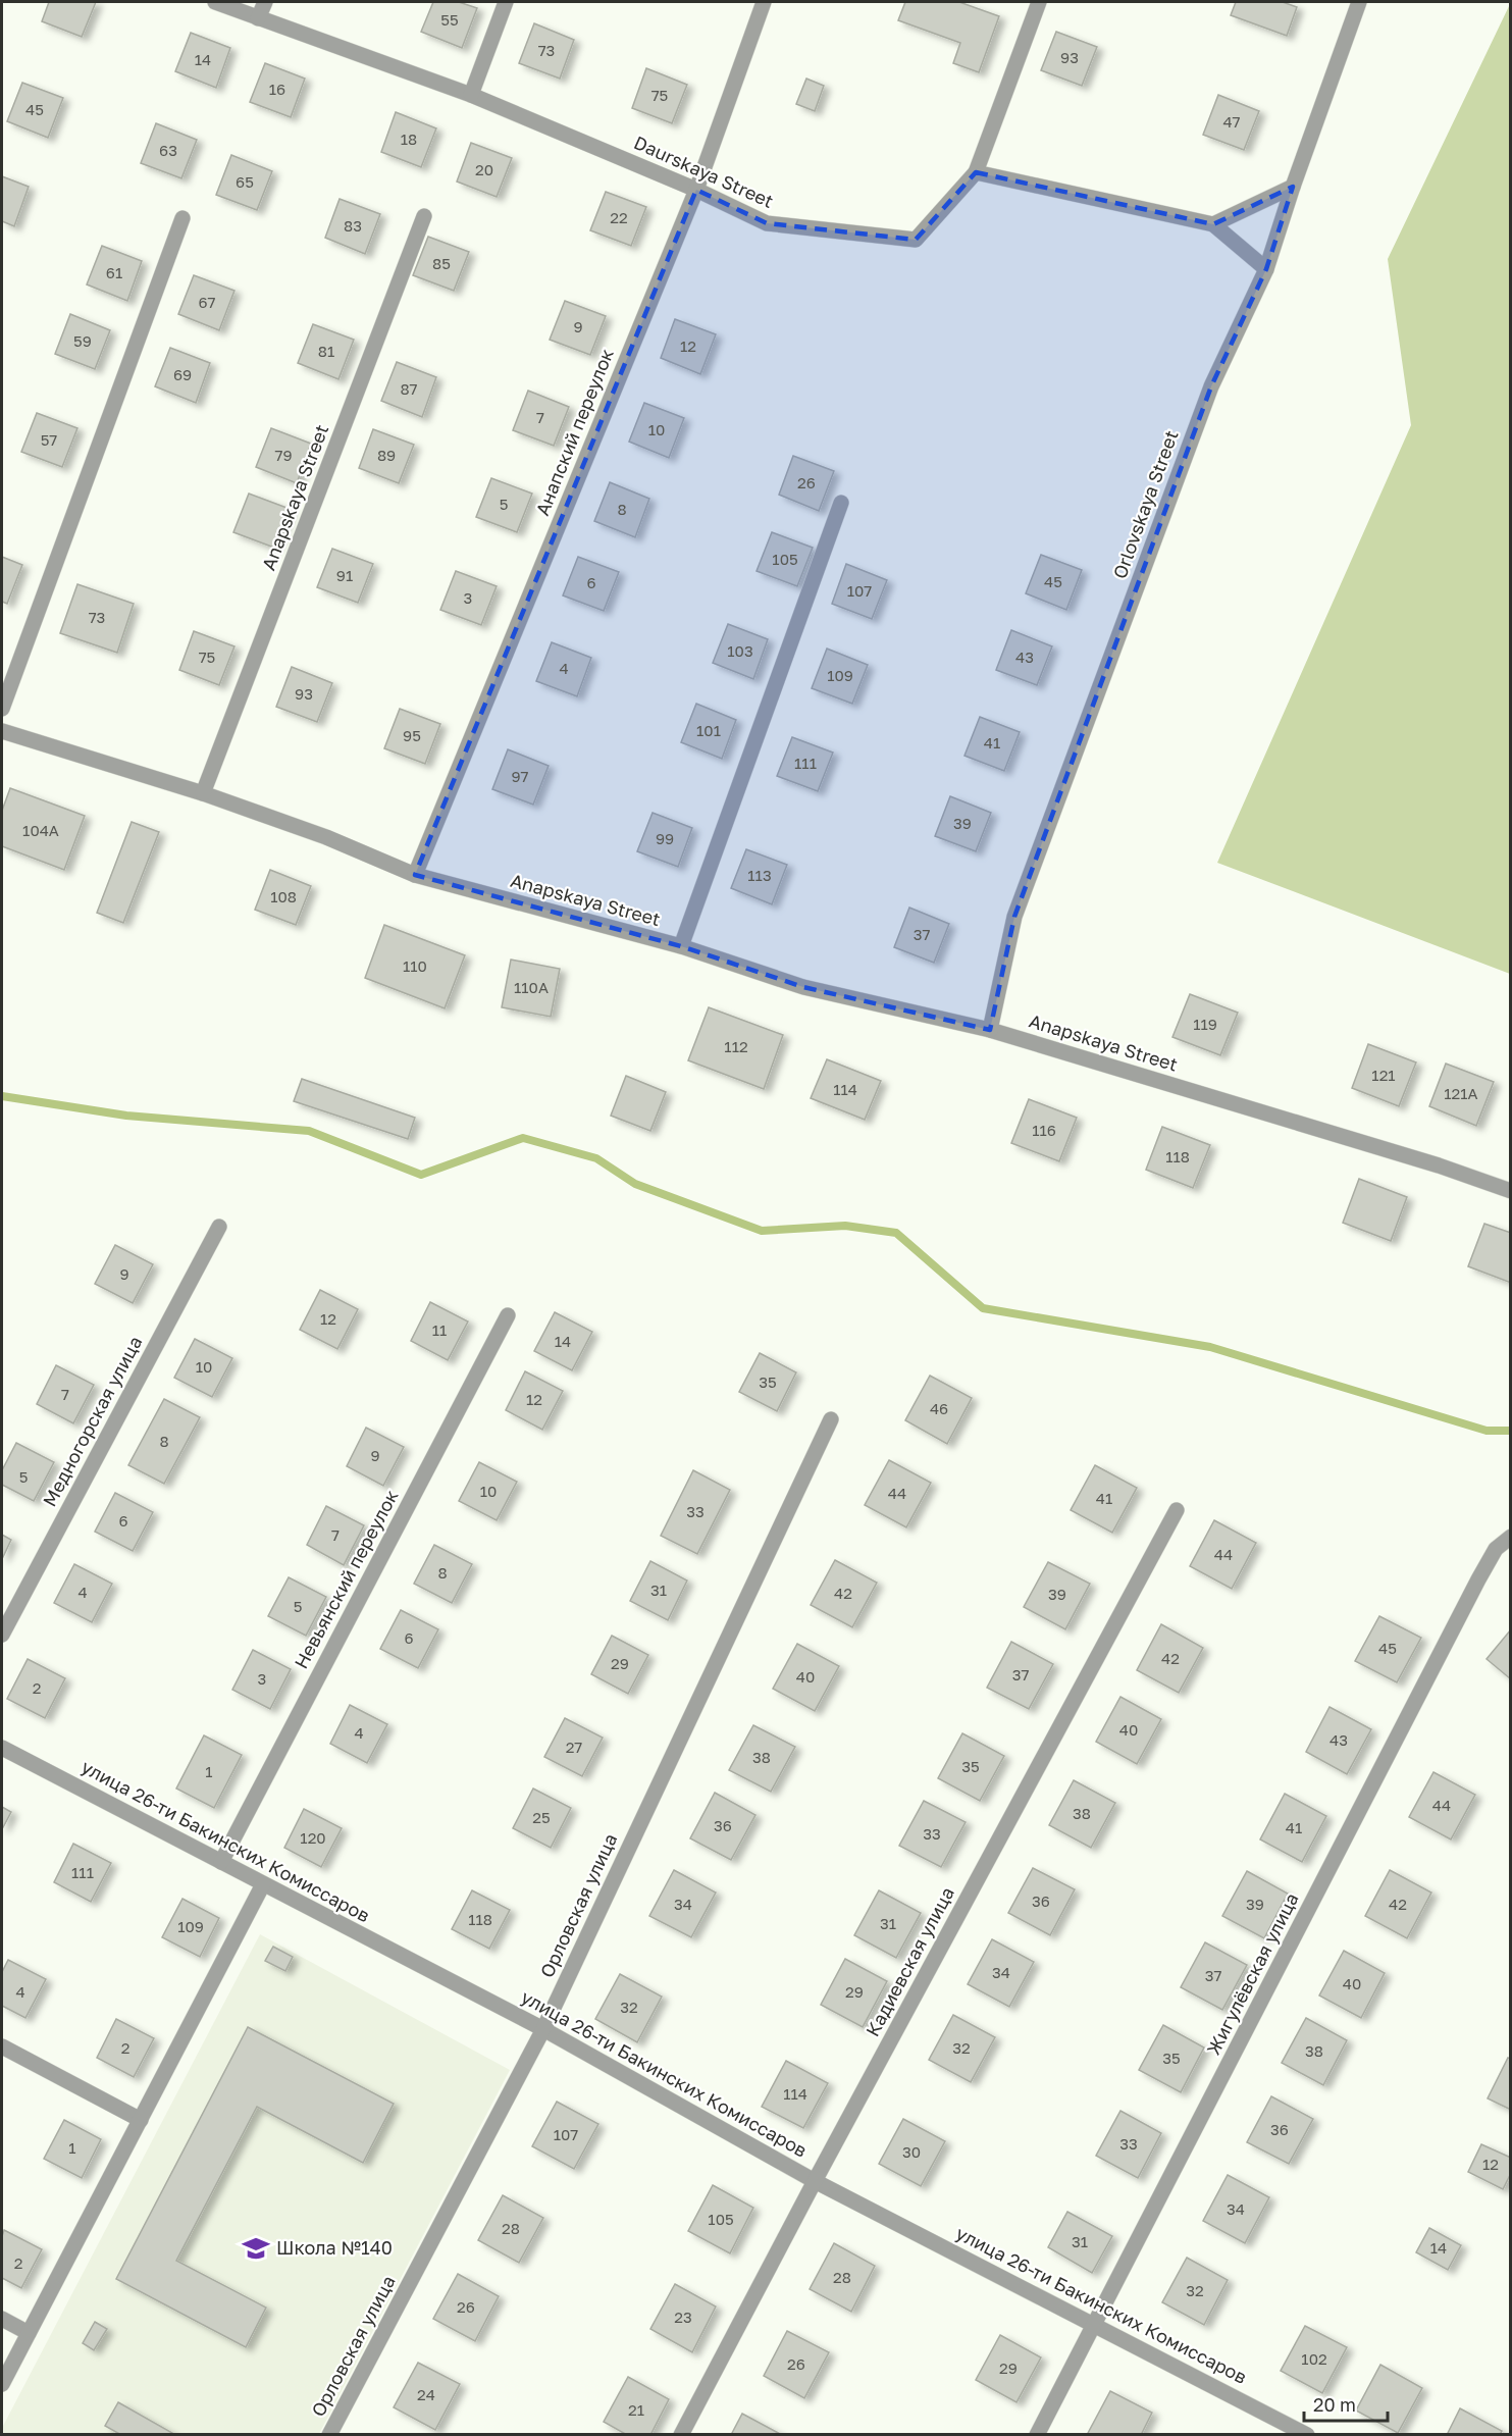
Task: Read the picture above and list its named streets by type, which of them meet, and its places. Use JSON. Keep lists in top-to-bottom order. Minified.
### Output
{"streets":{"street":["Daurskaya Street","Анапский переулок","Anapskaya Street","Orlovskaya Street","Медногорская улица","Невьянский переулок","улица 26-ти Бакинских Комиссаров","Орловская улица","Кадиевская улица","Жигулёвская улица"]},"crossings":[["Daurskaya Street","Анапский переулок"],["Анапский переулок","Anapskaya Street"],["Anapskaya Street","Orlovskaya Street"],["Невьянский переулок","улица 26-ти Бакинских Комиссаров"],["улица 26-ти Бакинских Комиссаров","Орловская улица"],["улица 26-ти Бакинских Комиссаров","Кадиевская улица"],["улица 26-ти Бакинских Комиссаров","Жигулёвская улица"]],"places":{"school or university":["Школа №140"]},"house_numbers":["55","73","93","14","16","75","45","47","18","63","20","65","22","83","85","61","67","9","59","12","81","69","87","7","10","57","79","89","26","5","8","105","91","45","6","107","3","73","103","75","43","4","109","93","101","95","41","111","97","39","104А","99","113","108","37","110","110А","119","112","121","114","121А","116","118","9","12","11","14","10","35","7","12","46","8","9","5","10","44","41","33","6","7","44","8","31","4","42","39","5","6","45","42","29","37","40","3","2","40","4","43","27","38","35","1","44","38","25","36","41","33","120","111","36","34","39","42","118","31","109","34","37","40","4","29","32","2","32","38","35","114","36","107","33","1","30","12","34","105","28","31","14","2","28","32","26","23","102","26","29","24","21"],"scale_bar":"20 m"}
